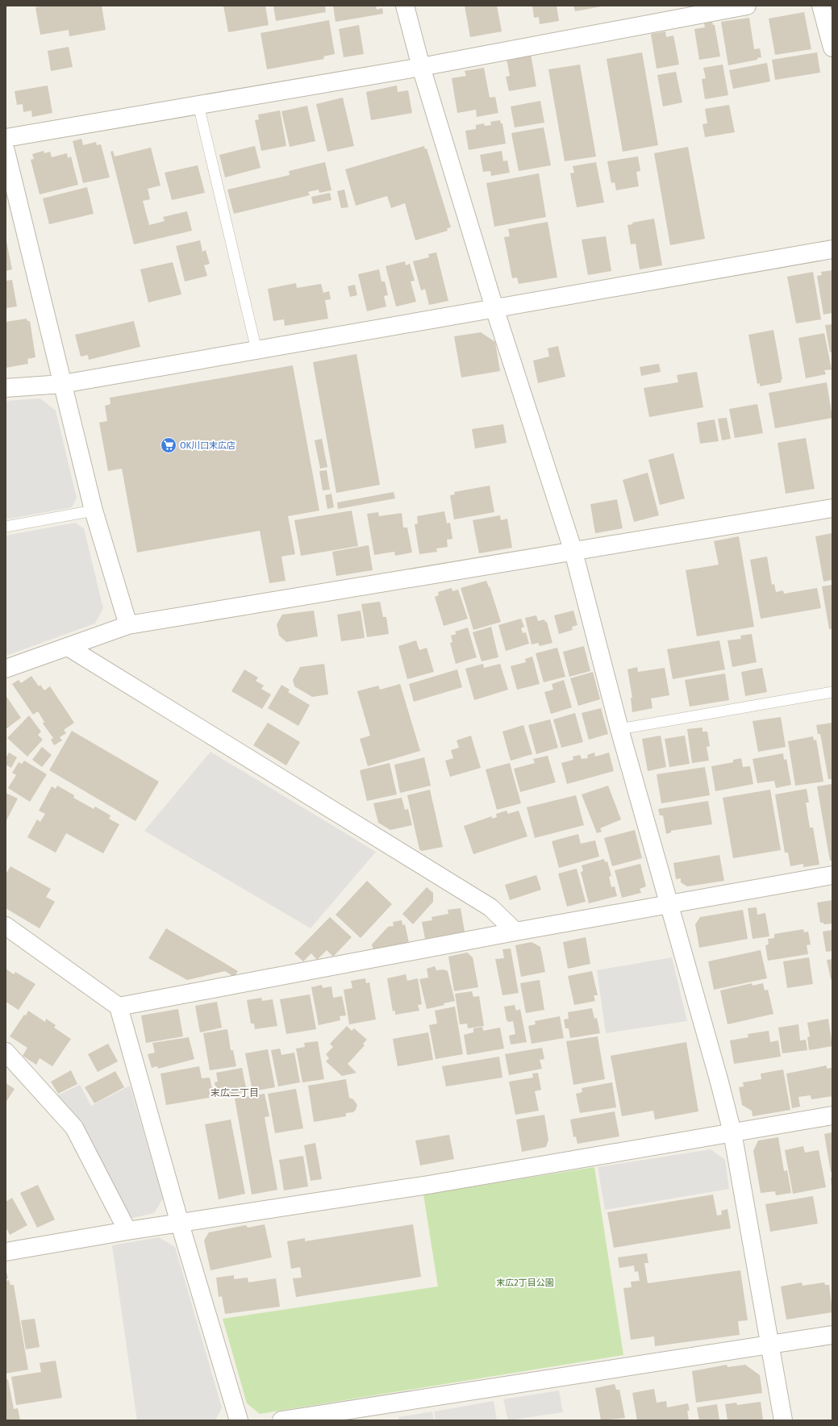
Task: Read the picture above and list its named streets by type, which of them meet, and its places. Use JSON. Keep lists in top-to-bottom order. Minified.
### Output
{"districts":["末広二丁目"],"parks":["末広2丁目公園"],"places":{"supermarket":["OK川口末広店"]}}
